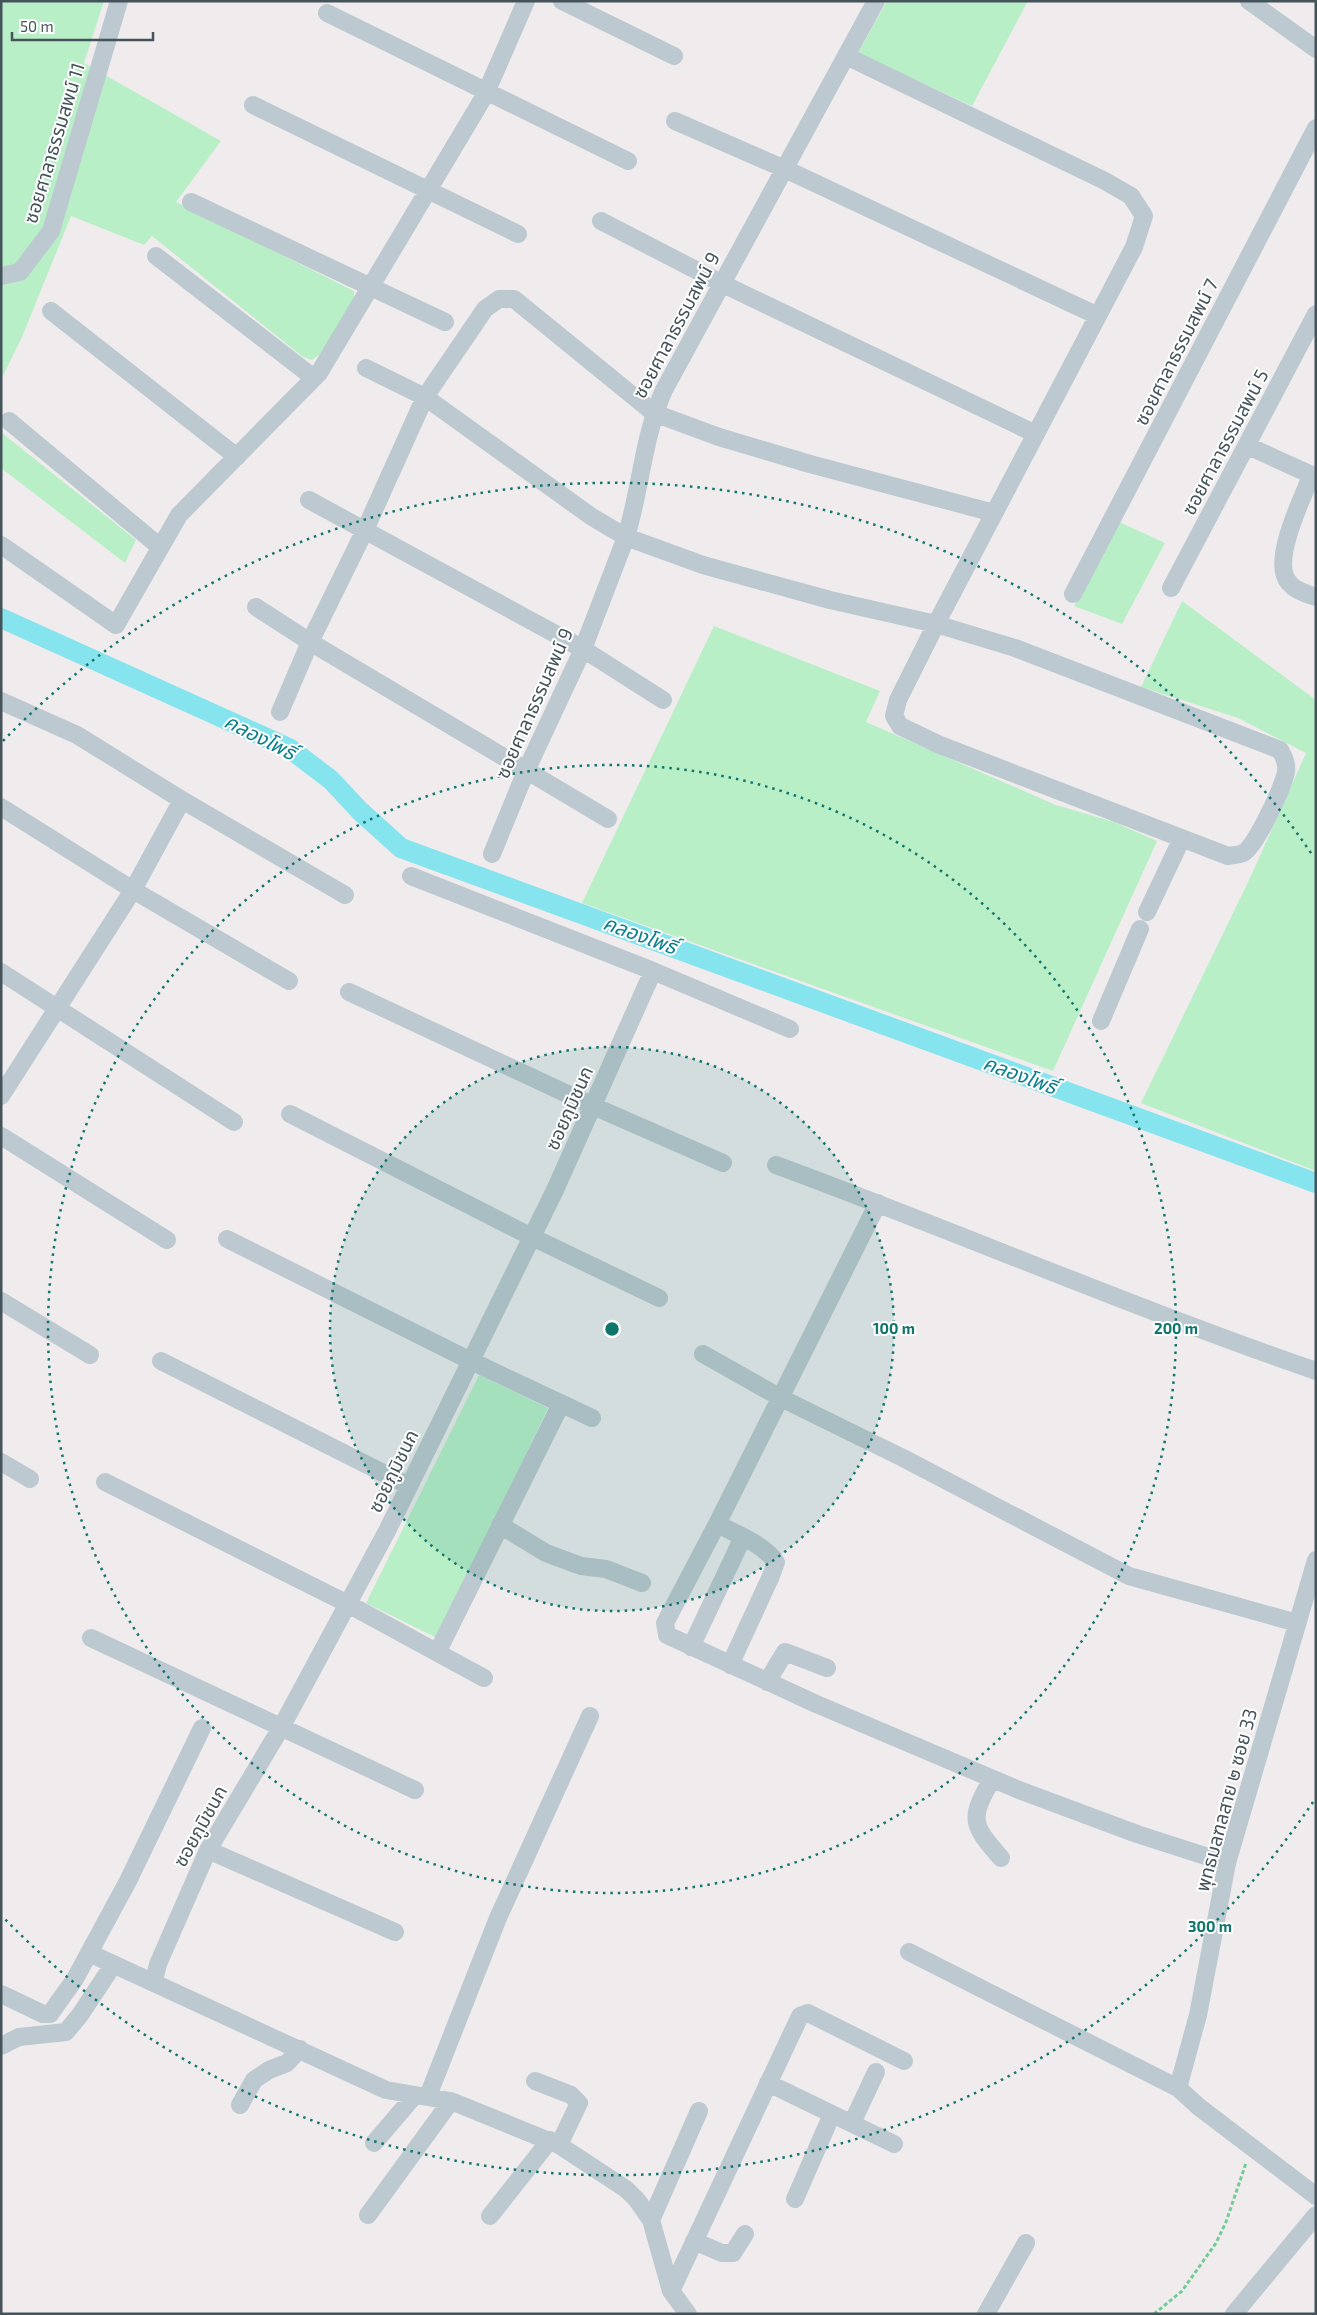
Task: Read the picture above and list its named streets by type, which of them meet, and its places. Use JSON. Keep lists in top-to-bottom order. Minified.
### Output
{"streets":{"street":["ซอยศาลาธรรมสพน์ 11","ซอยศาลาธรรมสพน์ 9","ซอยศาลาธรรมสพน์ 7","ซอยศาลาธรรมสพน์ 5","ซอยภูมิชนก","พุทธมลฑลสาย ๒ ซอย 33"]},"water":["คลองโพธิ์"],"scale_bar":"50 m","rings":["100 m","200 m","300 m"]}
